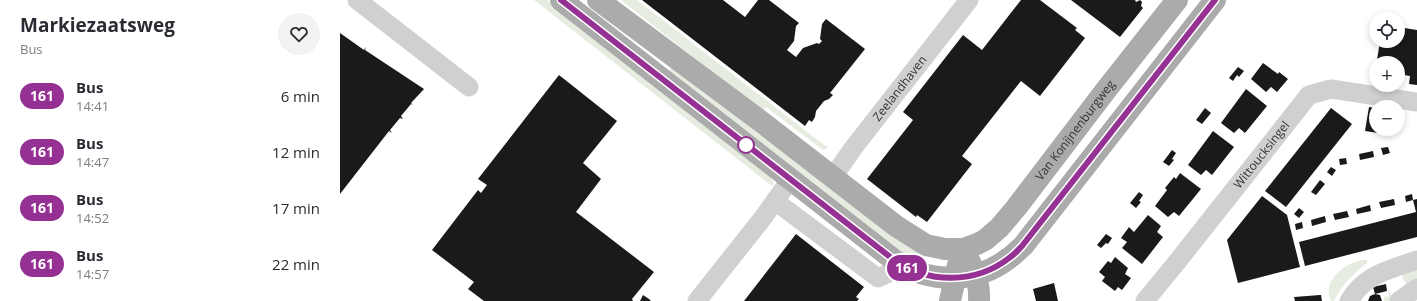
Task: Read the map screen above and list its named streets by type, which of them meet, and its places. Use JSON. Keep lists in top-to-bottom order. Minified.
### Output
{"streets":{"main road":["Van Konijnenburgweg"],"street":["Zeelandhaven","Wittoucksingel"]},"crossings":[["Zeelandhaven","Van Konijnenburgweg"]],"lines":["bus line 161"],"page":{"heading":["Markiezaatsweg","Bus"],"on_map":"161","map_buttons":["+","−"],"list":[{"mark":"161","name":"Bus","note":"14:41","value":"6 min"},{"mark":"161","name":"Bus","note":"14:47","value":"12 min"},{"mark":"161","name":"Bus","note":"14:52","value":"17 min"},{"mark":"161","name":"Bus","note":"14:57","value":"22 min"}]}}
